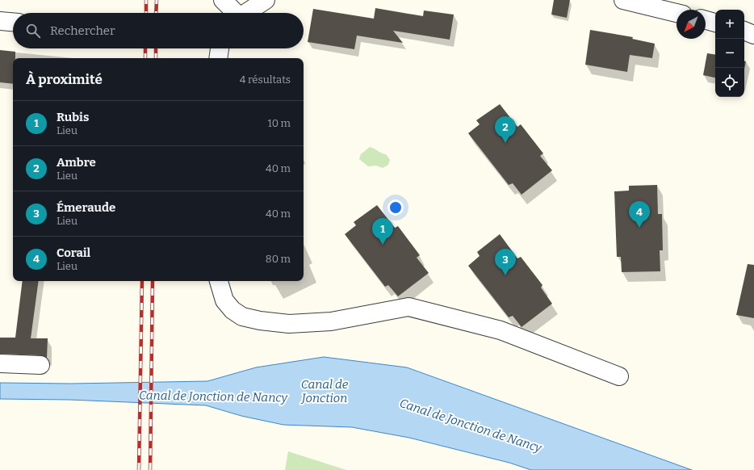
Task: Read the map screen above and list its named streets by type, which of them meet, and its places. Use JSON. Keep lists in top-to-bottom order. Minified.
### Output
{"water":["Canal de Jonction","Canal de Jonction de Nancy"],"north":"bottom left","page":{"map_buttons":["+","−"],"search":"Rechercher","heading":["À proximité","4 résultats"],"list":[{"mark":"1","name":"Rubis","note":"Lieu","value":"10 m"},{"mark":"2","name":"Ambre","note":"Lieu","value":"40 m"},{"mark":"3","name":"Émeraude","note":"Lieu","value":"40 m"},{"mark":"4","name":"Corail","note":"Lieu","value":"80 m"}],"pins":["2","4","1","3"]}}
